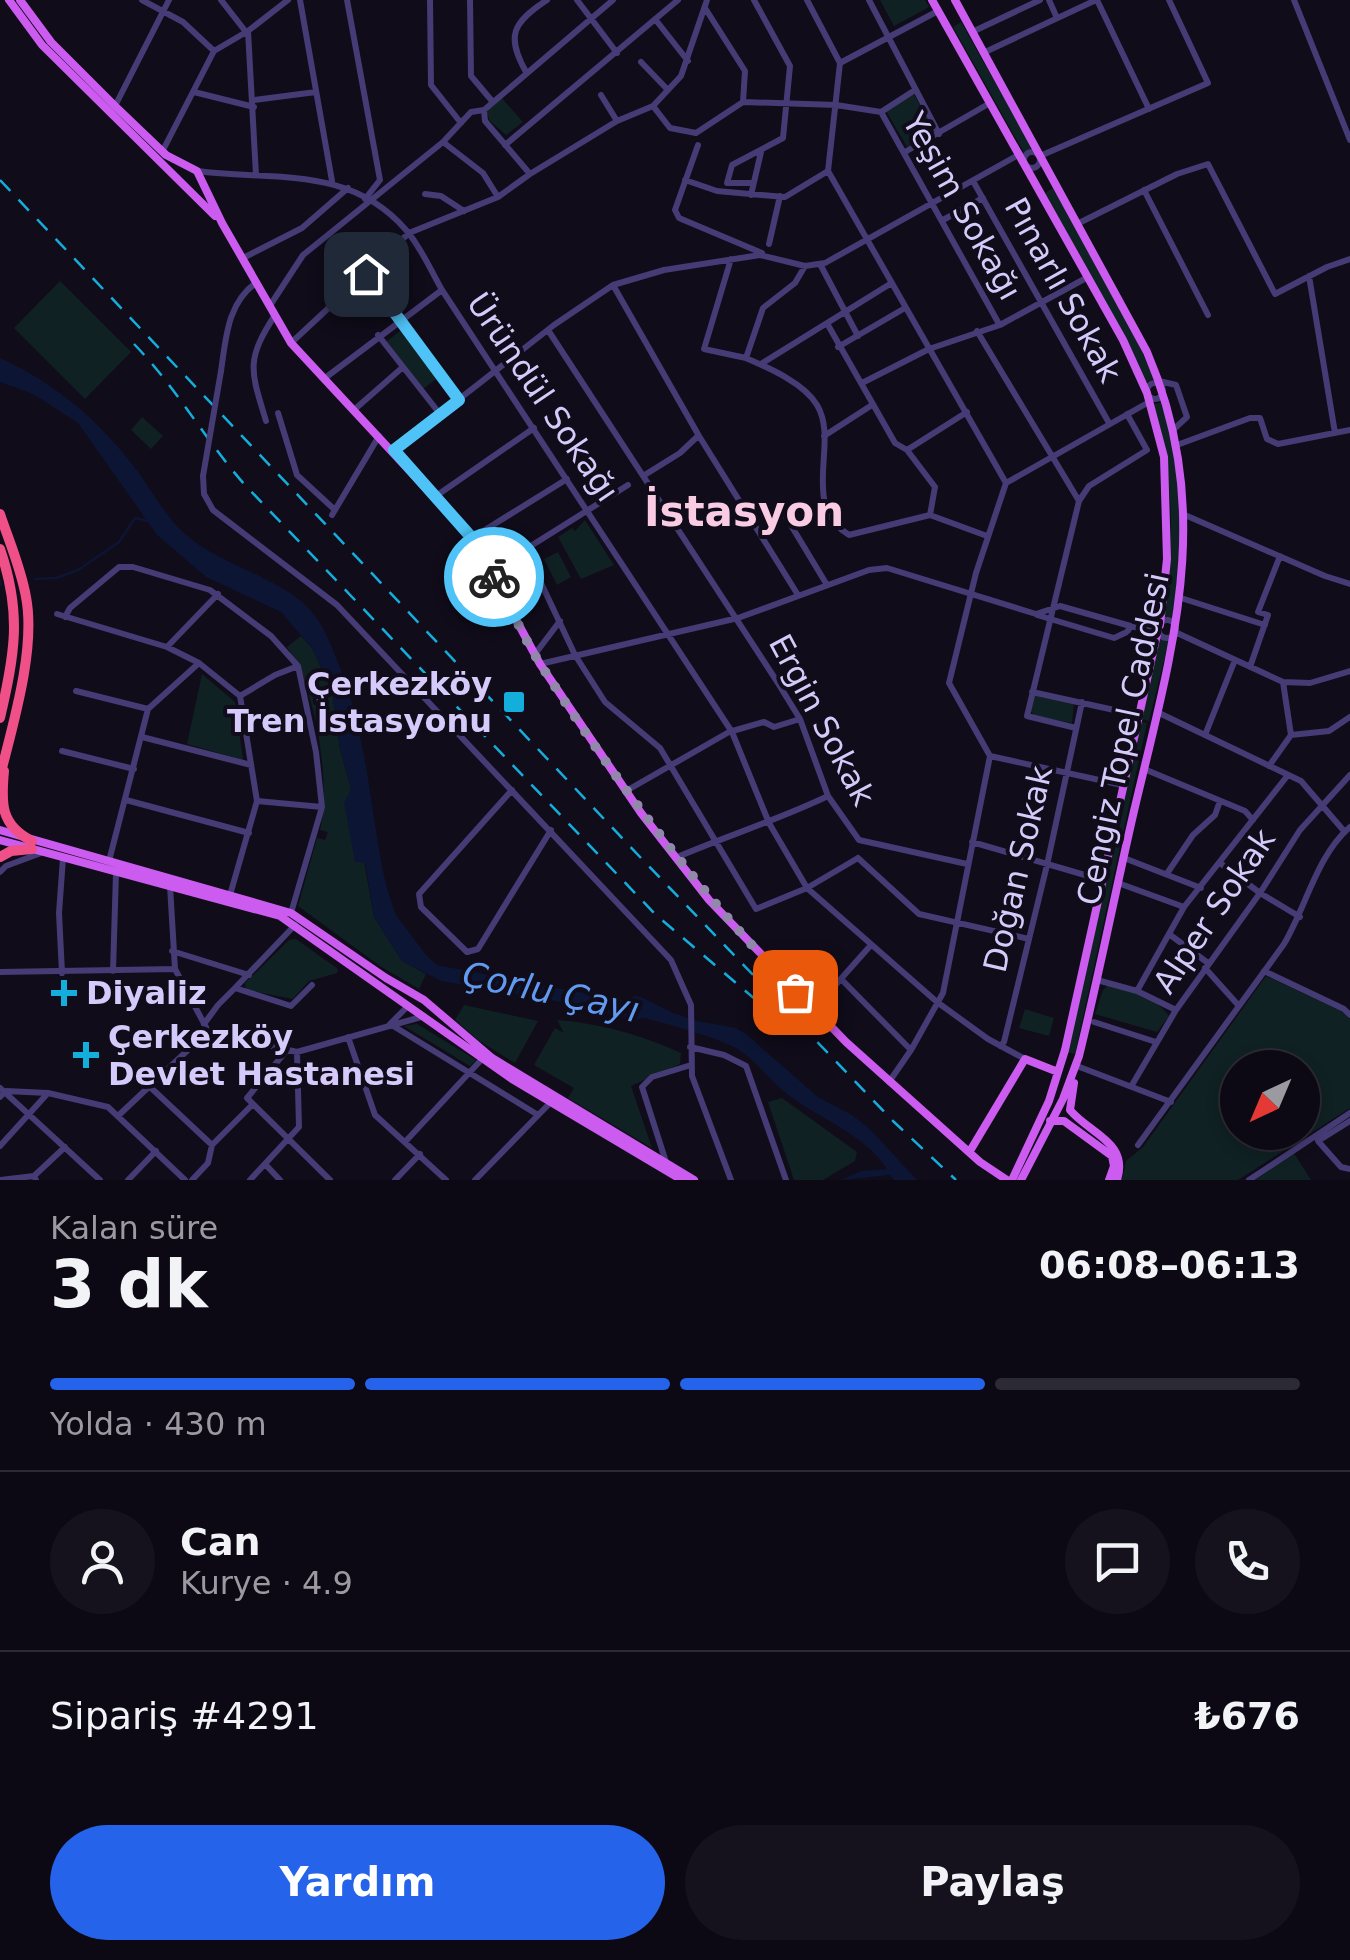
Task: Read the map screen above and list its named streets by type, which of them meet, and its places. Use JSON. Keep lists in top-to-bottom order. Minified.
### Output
{"streets":{"main road":["Cengiz Topel Caddesi"],"street":["Yeşim Sokağı","Pınarlı Sokak","Üründül Sokağı","Ergin Sokak","Doğan Sokak","Alper Sokak"]},"crossings":[["Üründül Sokağı","Doğan Sokak"]],"districts":["İstasyon"],"water":["Çorlu Çayı"],"places":{"transit":["Çerkezköy Tren İstasyonu"],"health":["Diyaliz","Çerkezköy Devlet Hastanesi"]},"north":"bottom left","page":{"heading":["3 dk","Kalan süre","06:08–06:13"],"panel":["Can","Kurye · 4.9","Sipariş #4291","₺676"],"bar":"Yolda · 430 m","buttons":["Yardım","Paylaş"]}}
